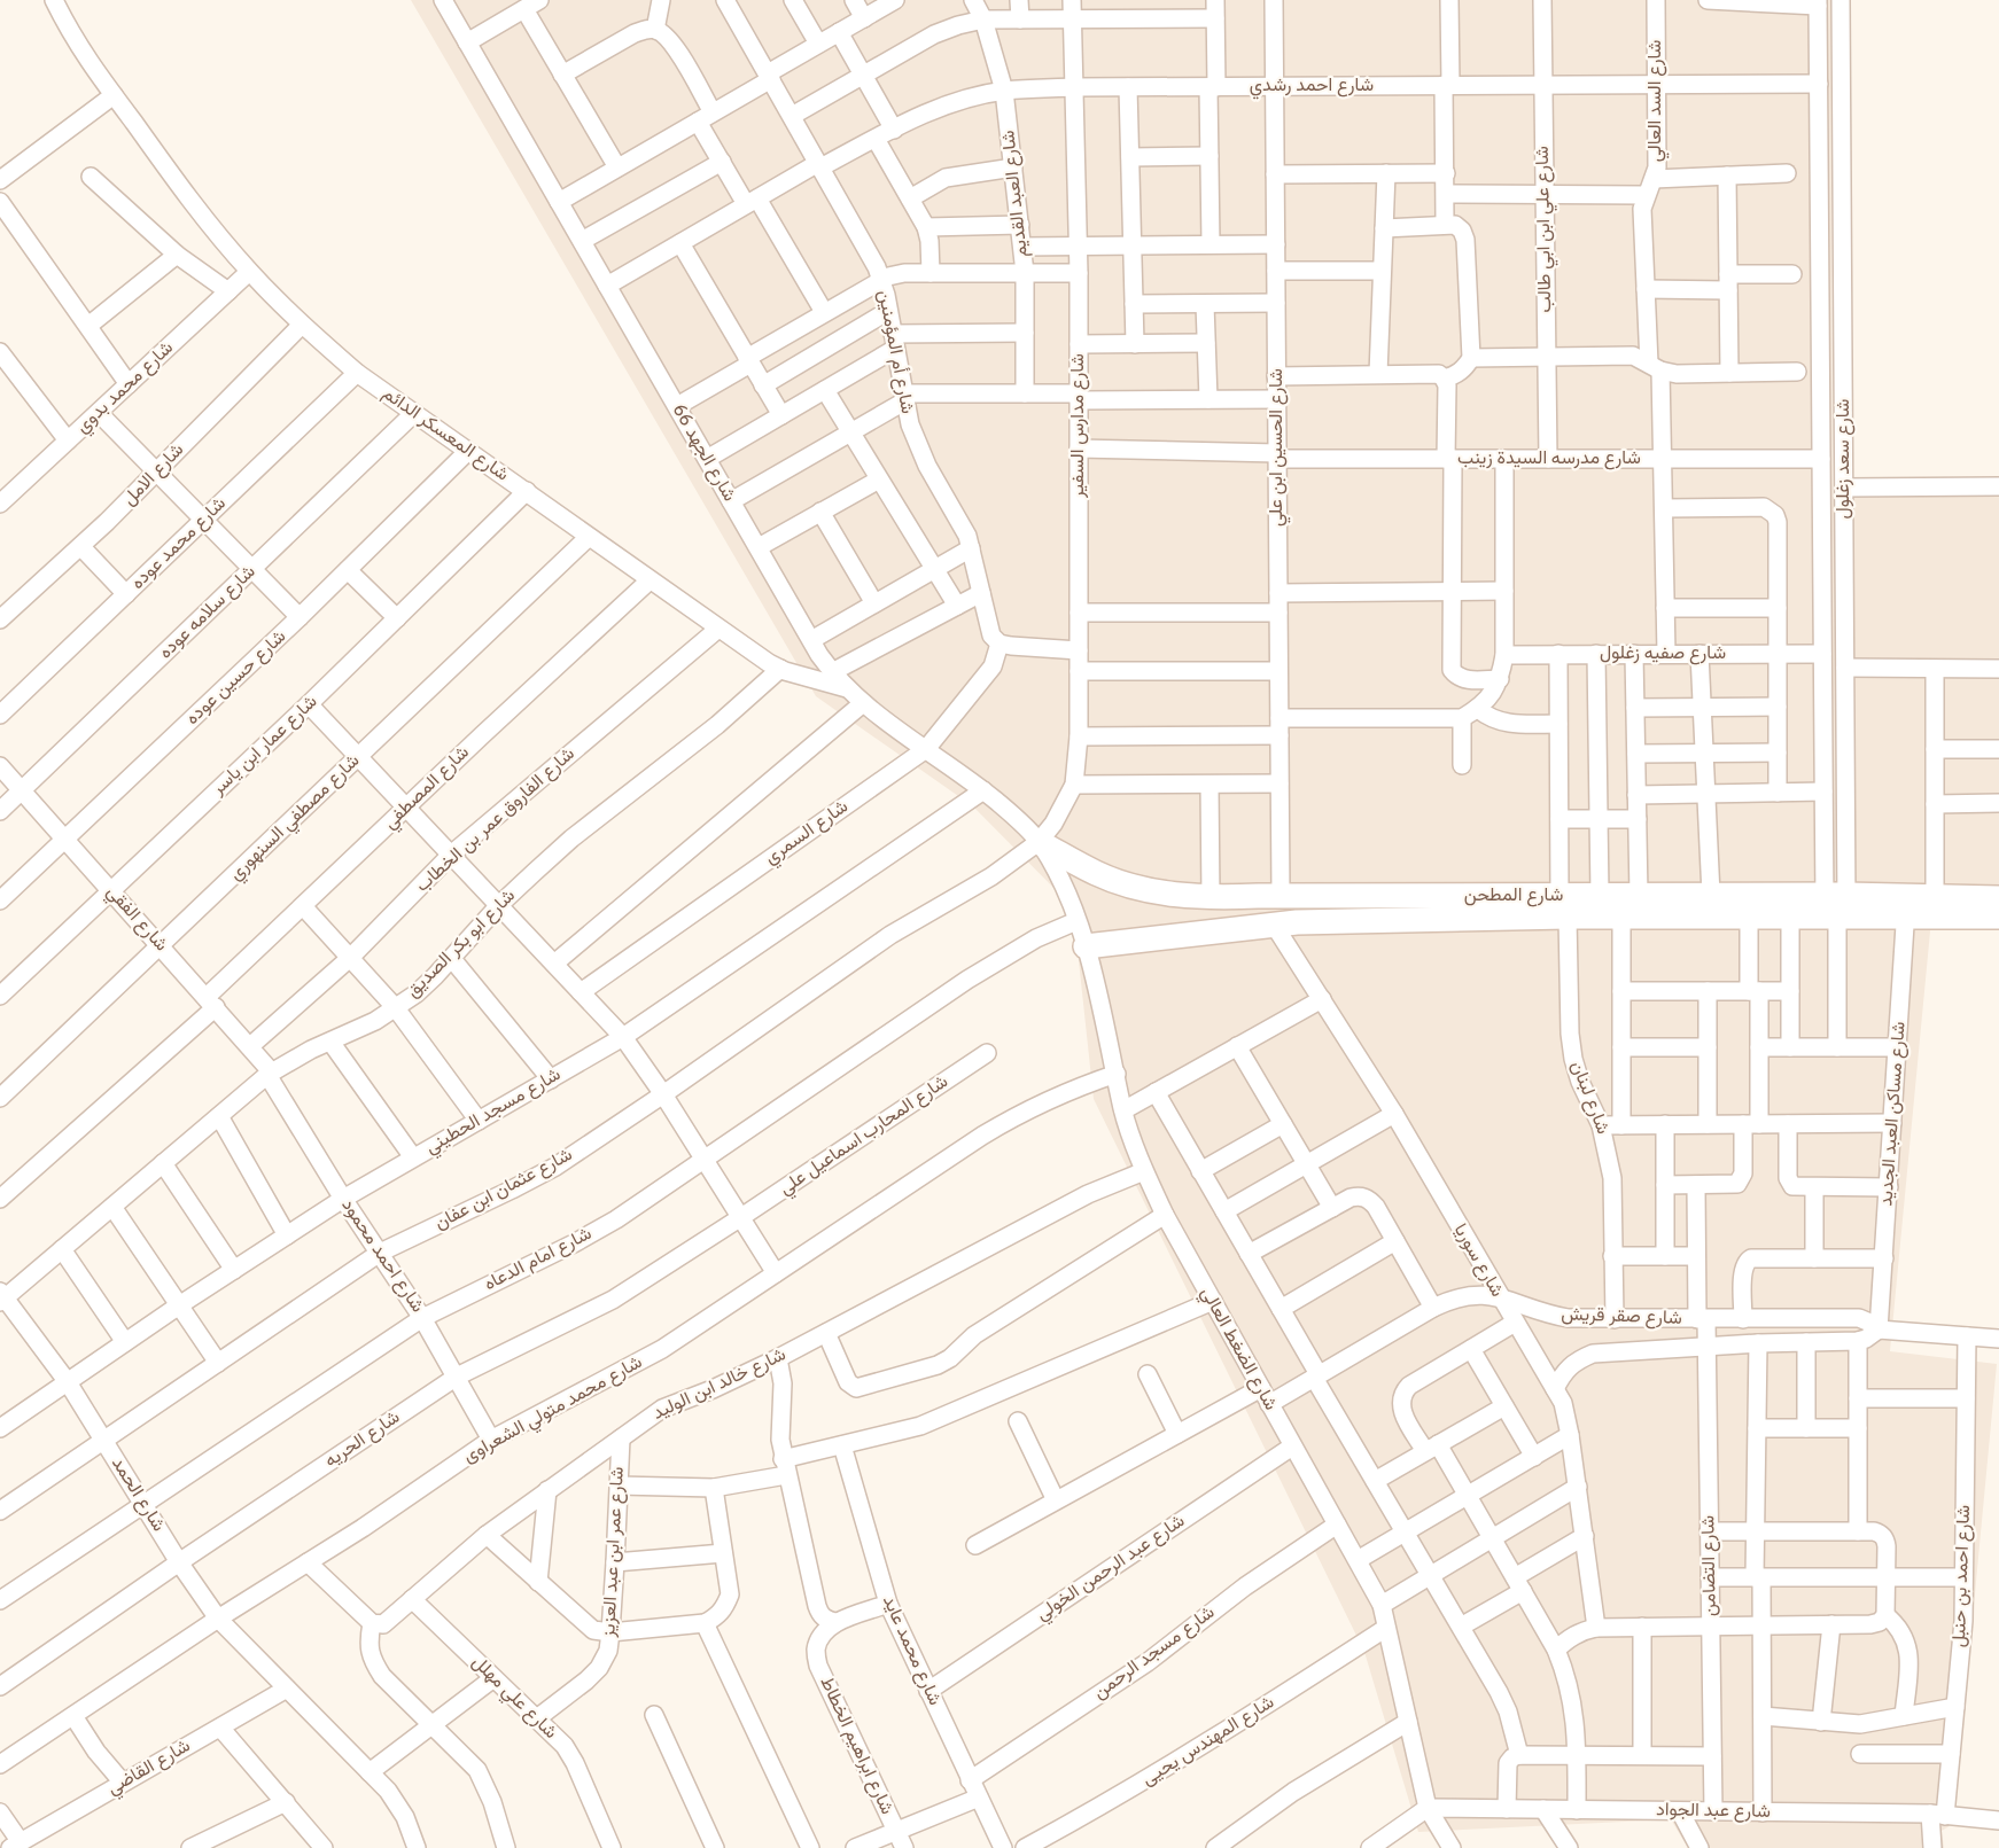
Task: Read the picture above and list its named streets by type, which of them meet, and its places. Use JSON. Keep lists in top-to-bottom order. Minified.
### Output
{"streets":{"street":["شارع احمد رشدي","شارع السد العالي","شارع العبد القديم","شارع علي ابن ابي طالب","شارع أم المؤمنين","شارع محمد بدوي","شارع مدارس السفير","شارع المعسكر الدائم","شارع الحسين ابن علي","شارع الجهد 66","شارع مدرسه السيدة زينب","شارع سعد زغلول","شارع الامل","شارع محمد عوده","شارع سلامه عوده","شارع صفيه زغلول","شارع حسين عوده","شارع عمار ابن ياسر","شارع المصطفي","شارع مصطفي السنهوري","شارع الفاروق عمر بن الخطاب","شارع السمري","شارع المطحن","شارع الفقي","شارع ابو بكر الصديق","شارع لبنان","شارع مسجد الحطيني","شارع مساكن العبد الجديد","شارع المحارب اسماعيل علي","شارع عثمان ابن عفان","شارع احمد محمود","شارع امام الدعاه","شارع سوريا","شارع صقر قريش","شارع الضغط العالي","شارع خالد ابن الوليد","شارع محمد متولي الشعراوى","شارع الحريه","شارع الحمد","شارع عمر ابن عبد العزيز","شارع التضامن","شارع عبد الرحمن الخولي","شارع احمد بن حنبل","شارع محمد عايد","شارع مسجد الرحمن","شارع علي مهلل","شارع المهندس يحيى","شارع ابراهيم الخطاط","شارع القاضي","شارع عبد الجواد"]},"crossings":[["شارع احمد رشدي","شارع السد العالي"],["شارع احمد رشدي","شارع العبد القديم"],["شارع احمد رشدي","شارع علي ابن ابي طالب"],["شارع احمد رشدي","شارع أم المؤمنين"],["شارع احمد رشدي","شارع مدارس السفير"],["شارع احمد رشدي","شارع الحسين ابن علي"],["شارع احمد رشدي","شارع الجهد 66"],["شارع احمد رشدي","شارع سعد زغلول"],["شارع السد العالي","شارع مدرسه السيدة زينب"],["شارع السد العالي","شارع صفيه زغلول"],["شارع علي ابن ابي طالب","شارع مدرسه السيدة زينب"],["شارع أم المؤمنين","شارع السمري"],["شارع محمد بدوي","شارع المعسكر الدائم"],["شارع مدارس السفير","شارع الجهد 66"],["شارع مدارس السفير","شارع مدرسه السيدة زينب"],["شارع مدارس السفير","شارع المطحن"],["شارع مدارس السفير","شارع عثمان ابن عفان"],["شارع مدارس السفير","شارع الضغط العالي"],["شارع المعسكر الدائم","شارع الجهد 66"],["شارع المعسكر الدائم","شارع الامل"],["شارع المعسكر الدائم","شارع محمد عوده"],["شارع المعسكر الدائم","شارع سلامه عوده"],["شارع المعسكر الدائم","شارع حسين عوده"],["شارع المعسكر الدائم","شارع عمار ابن ياسر"],["شارع المعسكر الدائم","شارع المصطفي"],["شارع المعسكر الدائم","شارع مصطفي السنهوري"],["شارع المعسكر الدائم","شارع الفاروق عمر بن الخطاب"],["شارع المعسكر الدائم","شارع ابو بكر الصديق"],["شارع الحسين ابن علي","شارع مدرسه السيدة زينب"],["شارع الحسين ابن علي","شارع المطحن"],["شارع الجهد 66","شارع السمري"],["شارع الجهد 66","شارع المطحن"],["شارع الجهد 66","شارع مسجد الحطيني"],["شارع الجهد 66","شارع عثمان ابن عفان"],["شارع الجهد 66","شارع الضغط العالي"],["شارع مدرسه السيدة زينب","شارع سعد زغلول"],["شارع سعد زغلول","شارع صفيه زغلول"],["شارع سعد زغلول","شارع المطحن"],["شارع سلامه عوده","شارع الفقي"],["شارع صفيه زغلول","شارع لبنان"],["شارع حسين عوده","شارع الفقي"],["شارع عمار ابن ياسر","شارع الفقي"],["شارع المصطفي","شارع الفقي"],["شارع مصطفي السنهوري","شارع الفقي"],["شارع الفاروق عمر بن الخطاب","شارع الفقي"],["شارع المطحن","شارع لبنان"],["شارع المطحن","شارع مساكن العبد الجديد"],["شارع المطحن","شارع عثمان ابن عفان"],["شارع المطحن","شارع سوريا"],["شارع المطحن","شارع الضغط العالي"],["شارع الفقي","شارع ابو بكر الصديق"],["شارع الفقي","شارع احمد محمود"],["شارع ابو بكر الصديق","شارع احمد محمود"],["شارع ابو بكر الصديق","شارع الحمد"],["شارع لبنان","شارع صقر قريش"],["شارع مسجد الحطيني","شارع احمد محمود"],["شارع مسجد الحطيني","شارع الحمد"],["شارع مساكن العبد الجديد","شارع صقر قريش"],["شارع المحارب اسماعيل علي","شارع الحريه"],["شارع عثمان ابن عفان","شارع احمد محمود"],["شارع عثمان ابن عفان","شارع الضغط العالي"],["شارع عثمان ابن عفان","شارع الحمد"],["شارع احمد محمود","شارع امام الدعاه"],["شارع احمد محمود","شارع محمد متولي الشعراوى"],["شارع احمد محمود","شارع الحريه"],["شارع امام الدعاه","شارع الضغط العالي"],["شارع امام الدعاه","شارع الحمد"],["شارع سوريا","شارع صقر قريش"],["شارع صقر قريش","شارع الضغط العالي"],["شارع صقر قريش","شارع التضامن"],["شارع صقر قريش","شارع احمد بن حنبل"],["شارع الضغط العالي","شارع خالد ابن الوليد"],["شارع الضغط العالي","شارع محمد متولي الشعراوى"],["شارع الضغط العالي","شارع عبد الرحمن الخولي"],["شارع الضغط العالي","شارع مسجد الرحمن"],["شارع الضغط العالي","شارع المهندس يحيى"],["شارع الضغط العالي","شارع عبد الجواد"],["شارع خالد ابن الوليد","شارع عمر ابن عبد العزيز"],["شارع خالد ابن الوليد","شارع علي مهلل"],["شارع محمد متولي الشعراوى","شارع الحمد"],["شارع الحريه","شارع الحمد"],["شارع الحمد","شارع القاضي"],["شارع عمر ابن عبد العزيز","شارع علي مهلل"],["شارع التضامن","شارع عبد الجواد"],["شارع عبد الرحمن الخولي","شارع محمد عايد"],["شارع احمد بن حنبل","شارع عبد الجواد"],["شارع محمد عايد","شارع مسجد الرحمن"]]}
